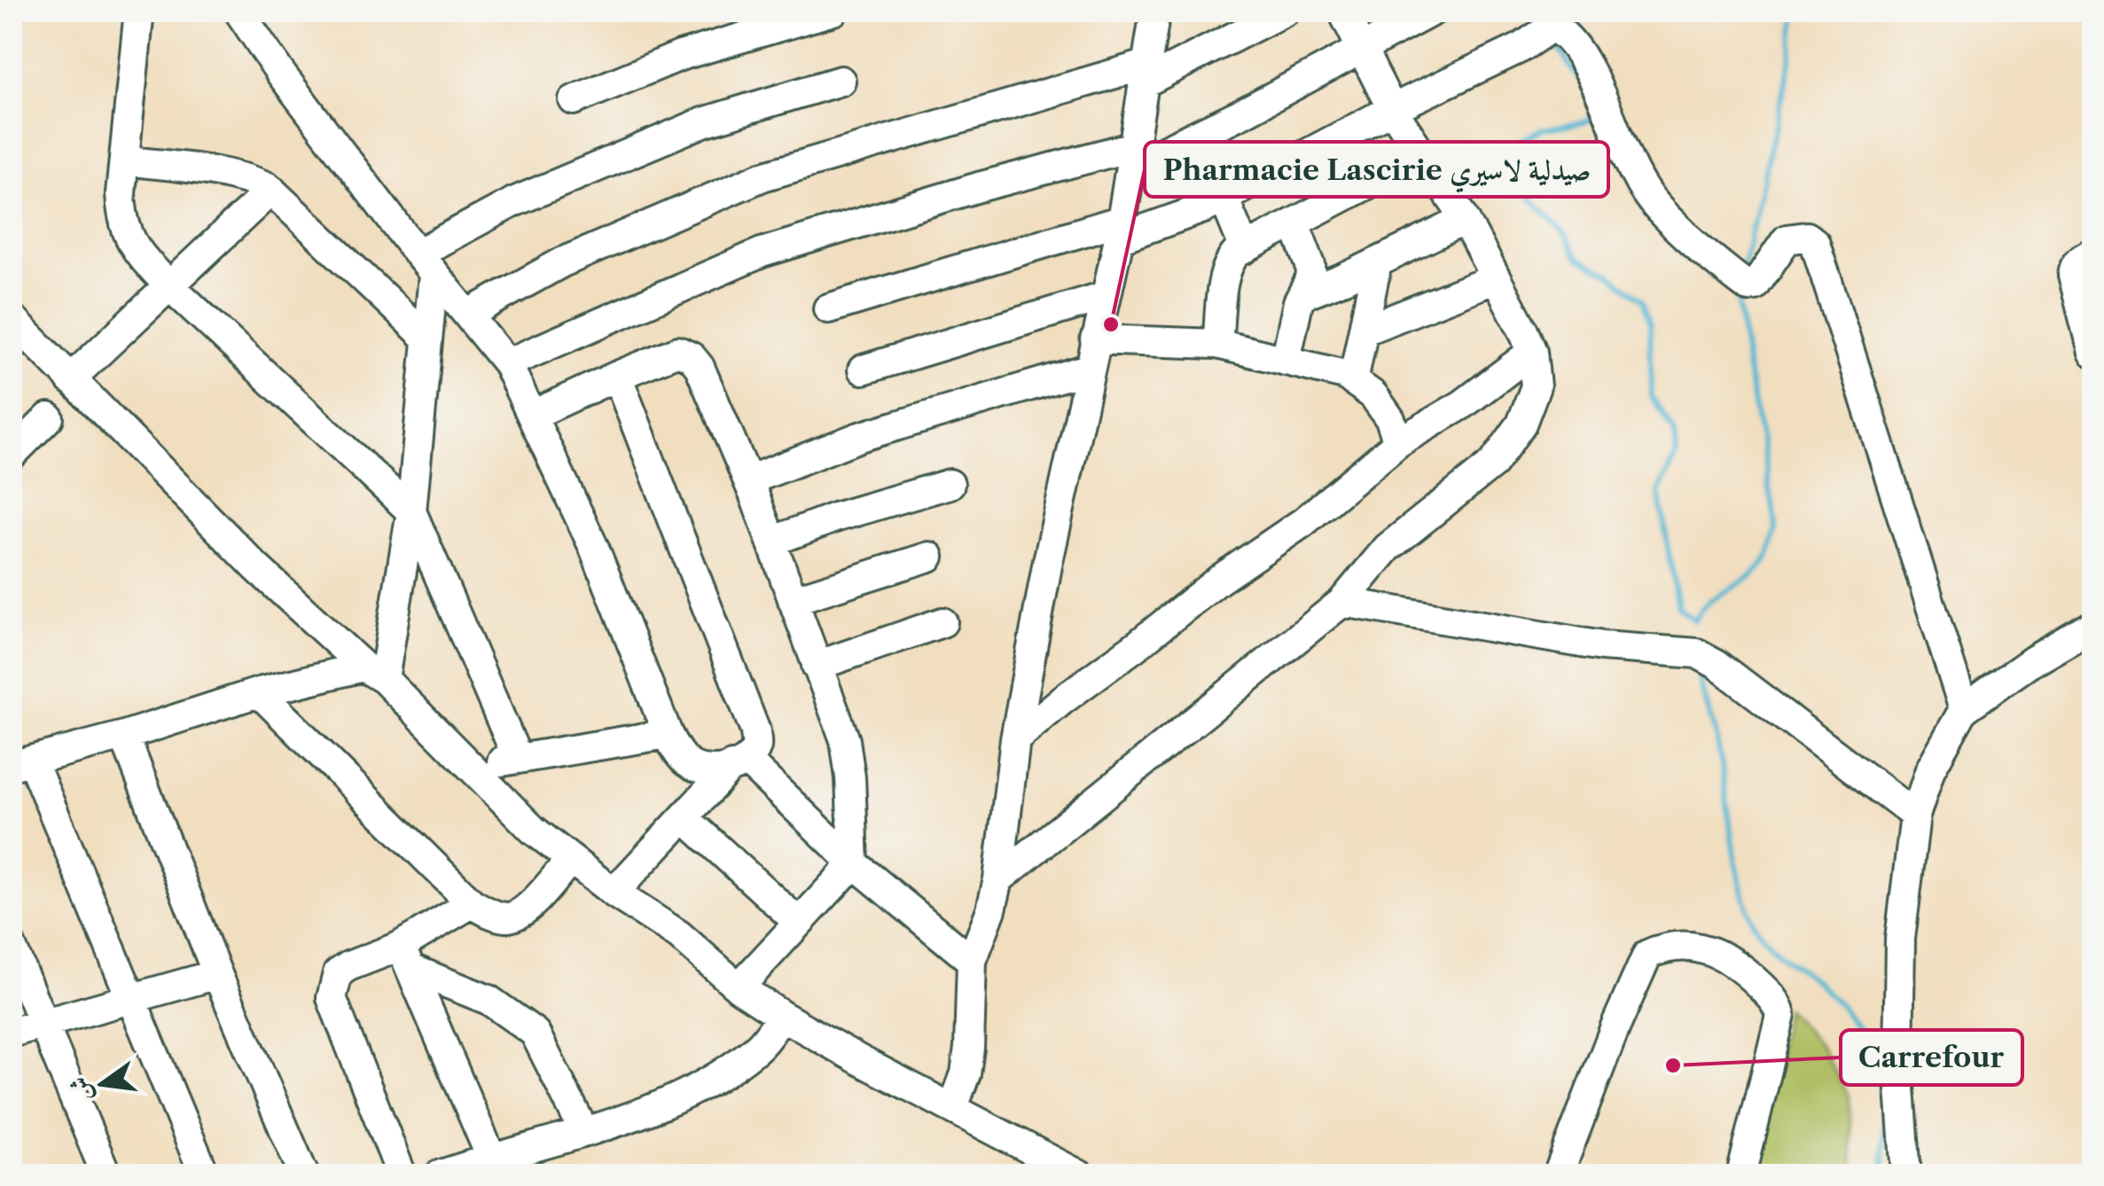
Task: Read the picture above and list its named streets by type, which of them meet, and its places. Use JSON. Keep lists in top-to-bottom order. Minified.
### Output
{"places":["Pharmacie Lascirie صيدلية لاسيري","Carrefour"],"north":"left"}
